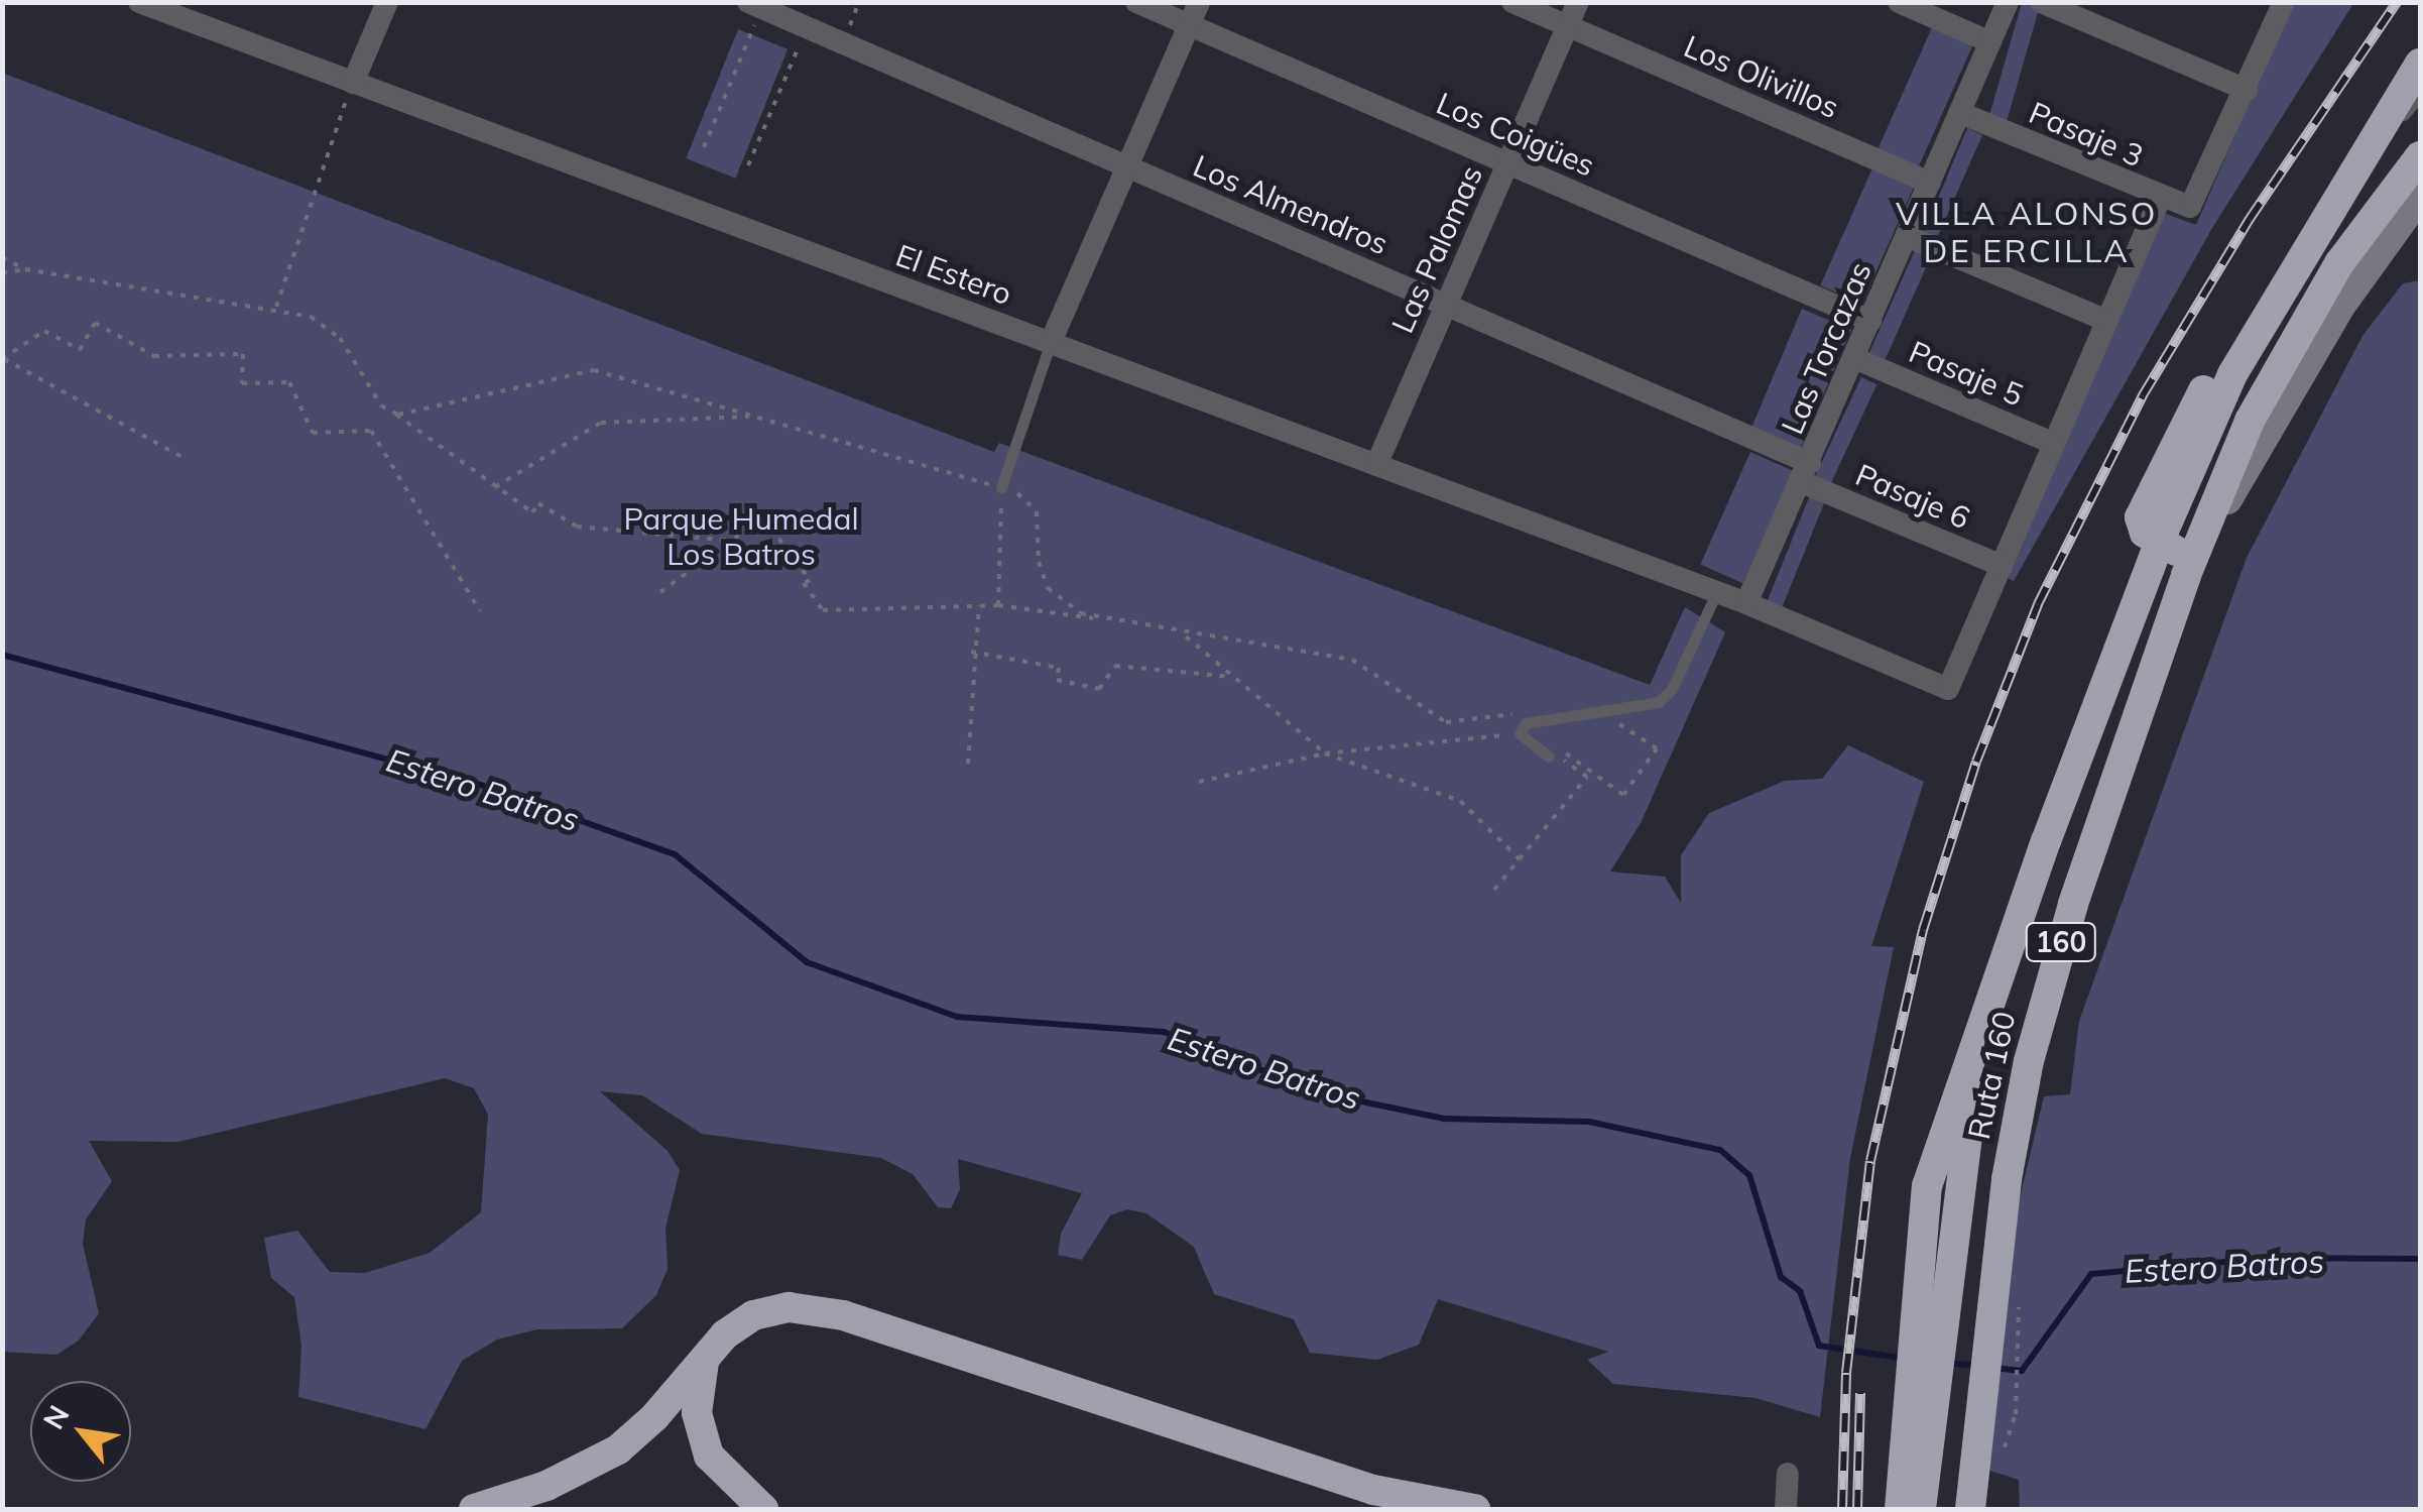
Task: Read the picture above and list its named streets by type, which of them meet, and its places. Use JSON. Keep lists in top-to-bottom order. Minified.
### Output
{"streets":{"highway":["160","Ruta 160"],"street":["Los Olivillos","Los Coigües","Pasaje 3","Los Almendros","Las Palomas","El Estero","Las Torcazas","Pasaje 5","Pasaje 6"]},"crossings":[["Los Olivillos","Las Palomas"],["Los Olivillos","Las Torcazas"],["Los Coigües","Las Palomas"],["Los Coigües","Las Torcazas"],["Pasaje 3","Las Torcazas"],["Los Almendros","Las Palomas"],["Los Almendros","Las Torcazas"],["Los Almendros","Pasaje 6"],["Las Palomas","El Estero"],["El Estero","Las Torcazas"],["El Estero","Pasaje 6"],["Las Torcazas","Pasaje 5"],["Las Torcazas","Pasaje 6"],["160","Ruta 160"]],"districts":["VILLA ALONSO DE ERCILLA"],"water":["Estero Batros"],"parks":["Parque Humedal Los Batros"],"north":"top left"}
